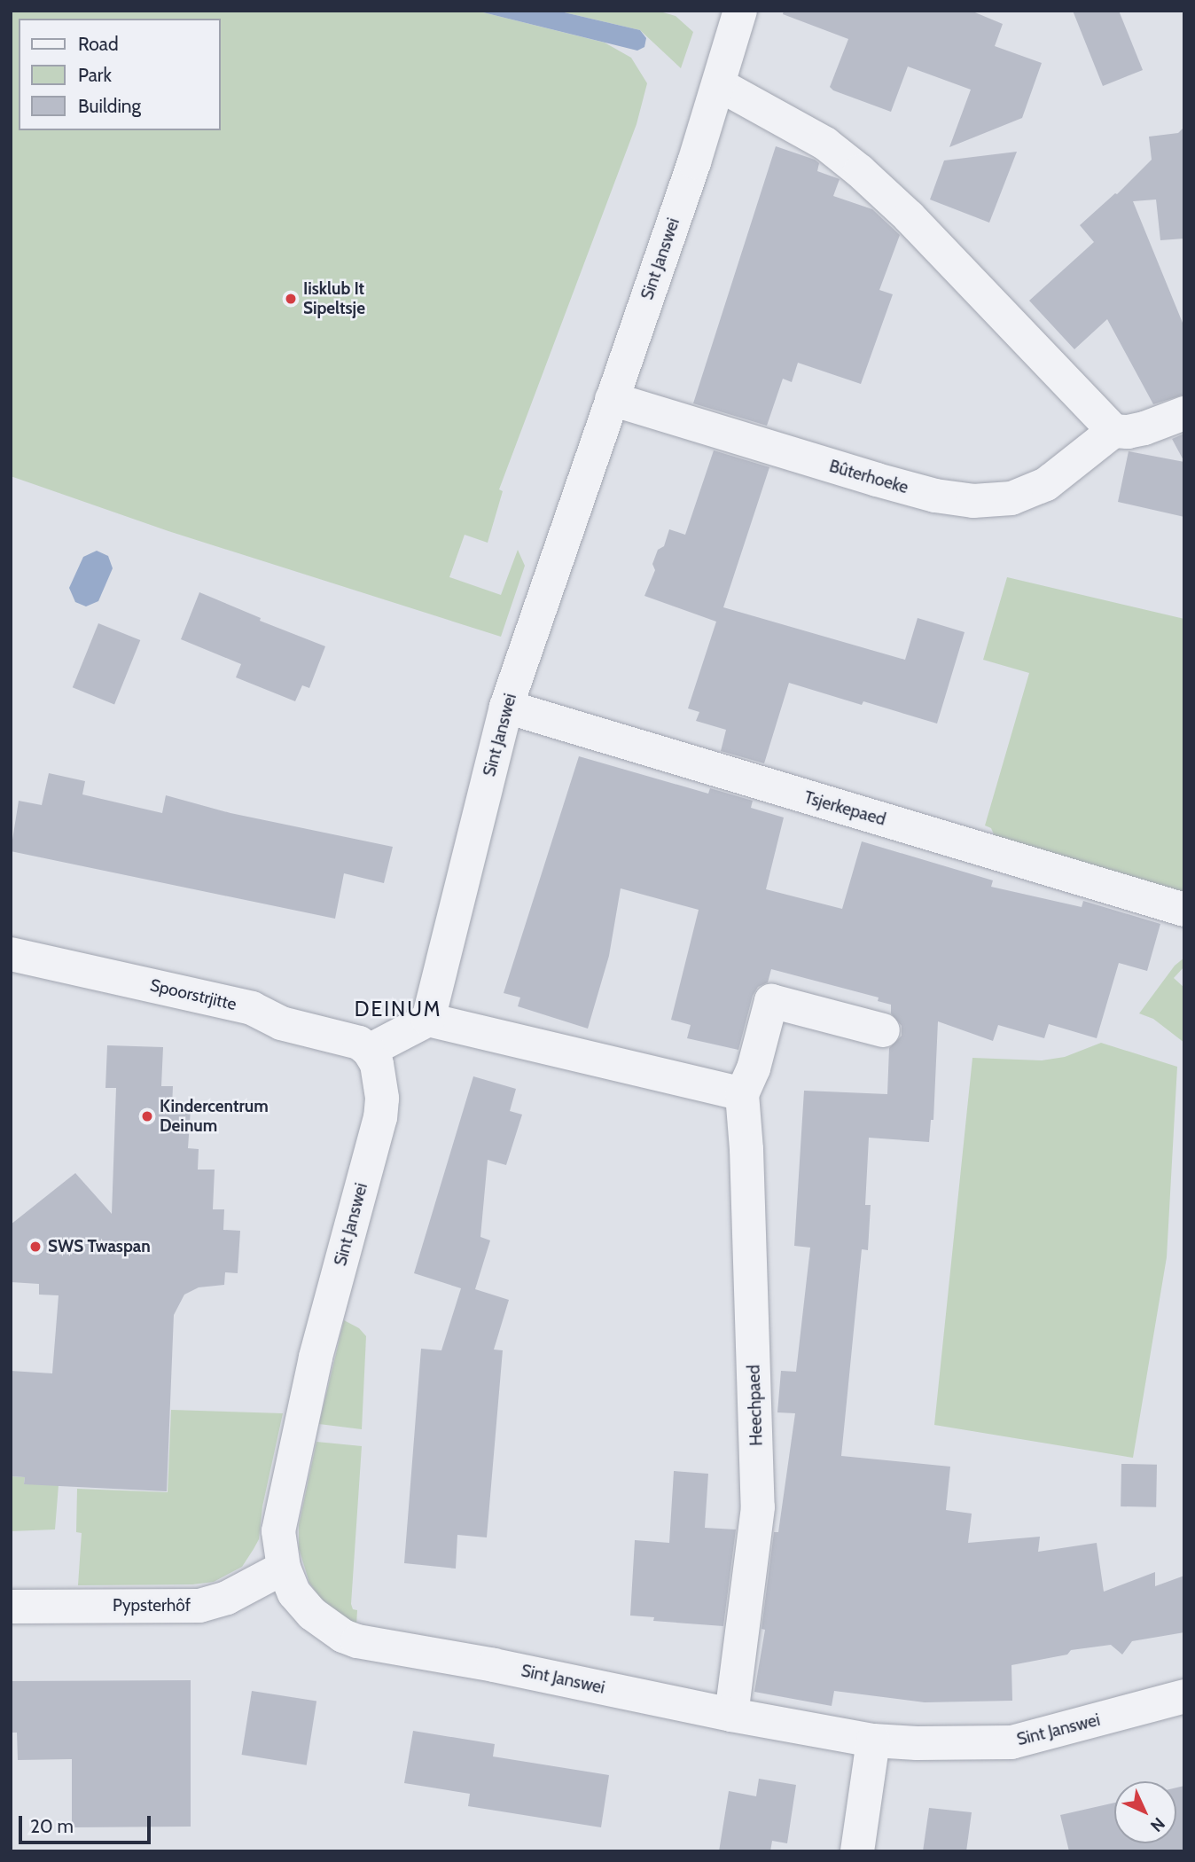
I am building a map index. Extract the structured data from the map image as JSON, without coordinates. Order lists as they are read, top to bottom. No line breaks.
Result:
{"streets":{"street":["Sint Janswei","Bûterhoeke","Tsjerkepaed","Spoorstrjitte","Heechpaed","Pypsterhôf"]},"crossings":[["Sint Janswei","Bûterhoeke"],["Sint Janswei","Tsjerkepaed"],["Sint Janswei","Spoorstrjitte"],["Sint Janswei","Heechpaed"],["Sint Janswei","Pypsterhôf"]],"districts":["DEINUM"],"places":["Iisklub It Sipeltsje","Kindercentrum Deinum","SWS Twaspan"],"legend":["Road","Park","Building"],"scale_bar":"20 m","north":"bottom right"}
